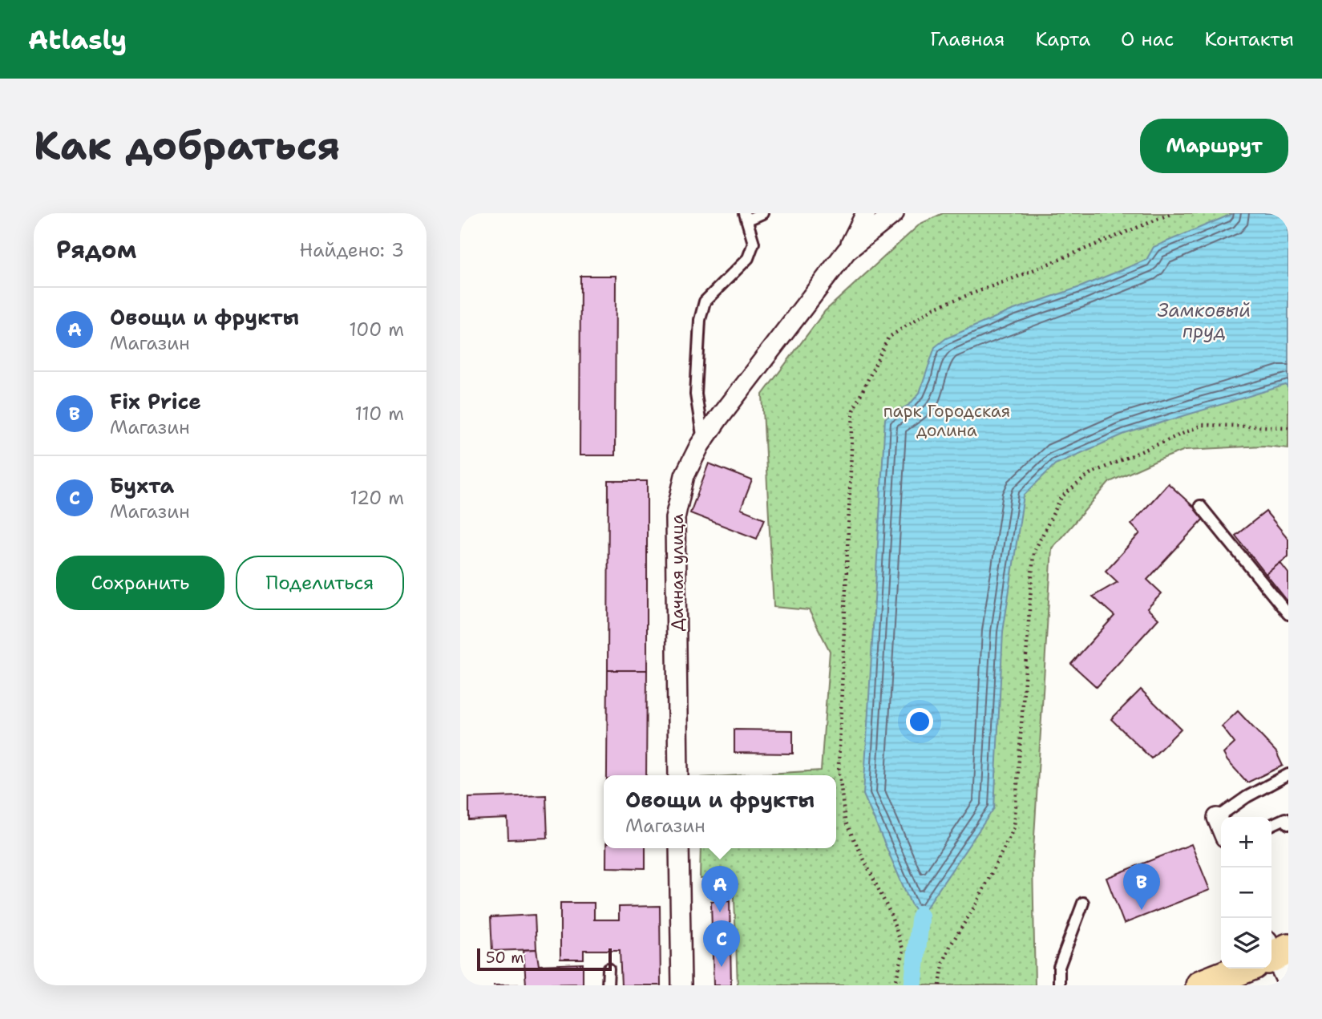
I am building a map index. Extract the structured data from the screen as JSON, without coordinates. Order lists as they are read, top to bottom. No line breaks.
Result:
{"streets":{"street":["Дачная улица"]},"water":["Замковый пруд"],"parks":["парк Городская долина"],"scale_bar":"50 m","page":{"header":"Atlasly","nav":["Главная","Карта","О нас","Контакты"],"buttons":["Маршрут",["Сохранить","Поделиться"]],"title":"Как добраться","heading":["Рядом","Найдено: 3"],"list":[{"mark":"A","name":"Овощи и фрукты","note":"Магазин","value":"100 m"},{"mark":"B","name":"Fix Price","note":"Магазин","value":"110 m"},{"mark":"C","name":"Бухта","note":"Магазин","value":"120 m"}],"popup":["Овощи и фрукты","Магазин"],"map_buttons":["+","−"],"pins":["B","A","C"],"scale":"50 m"}}
